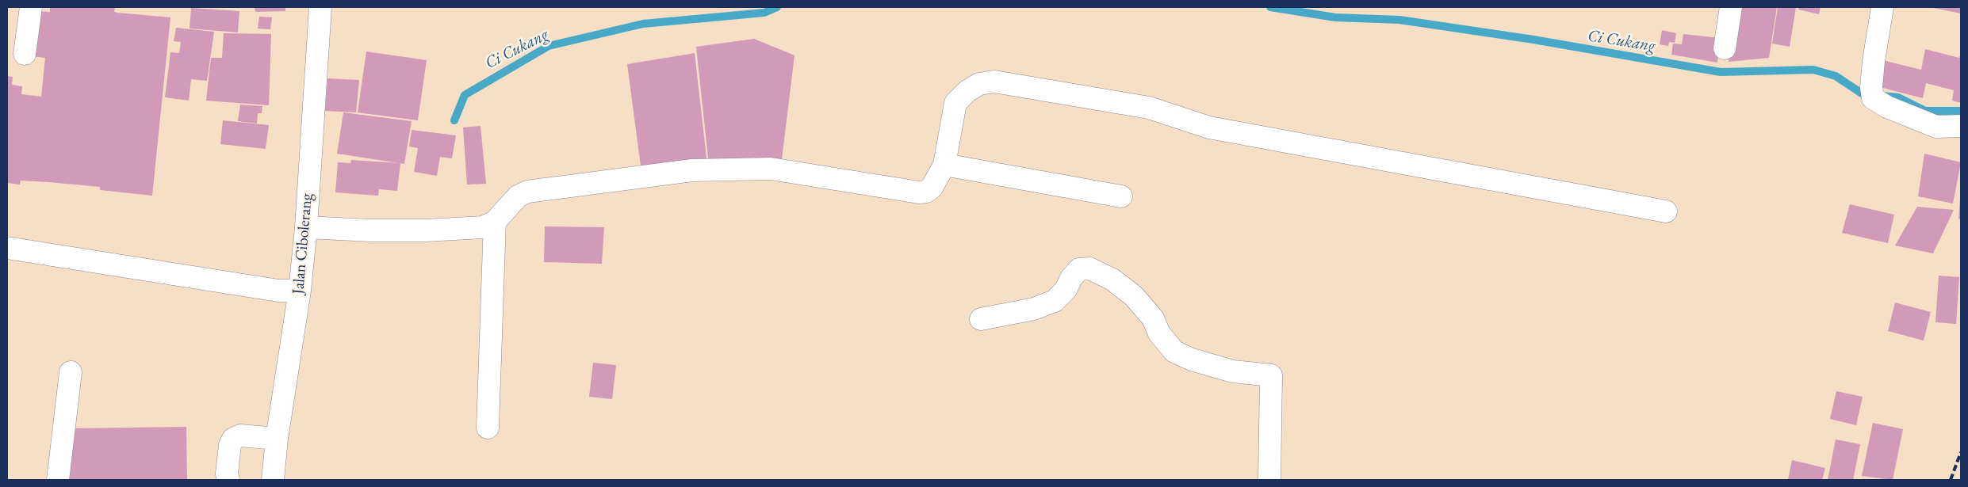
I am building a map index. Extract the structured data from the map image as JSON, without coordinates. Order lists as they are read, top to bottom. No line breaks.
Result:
{"streets":{"street":["Jalan Cibolerang"]},"water":["Ci Cukang"]}
